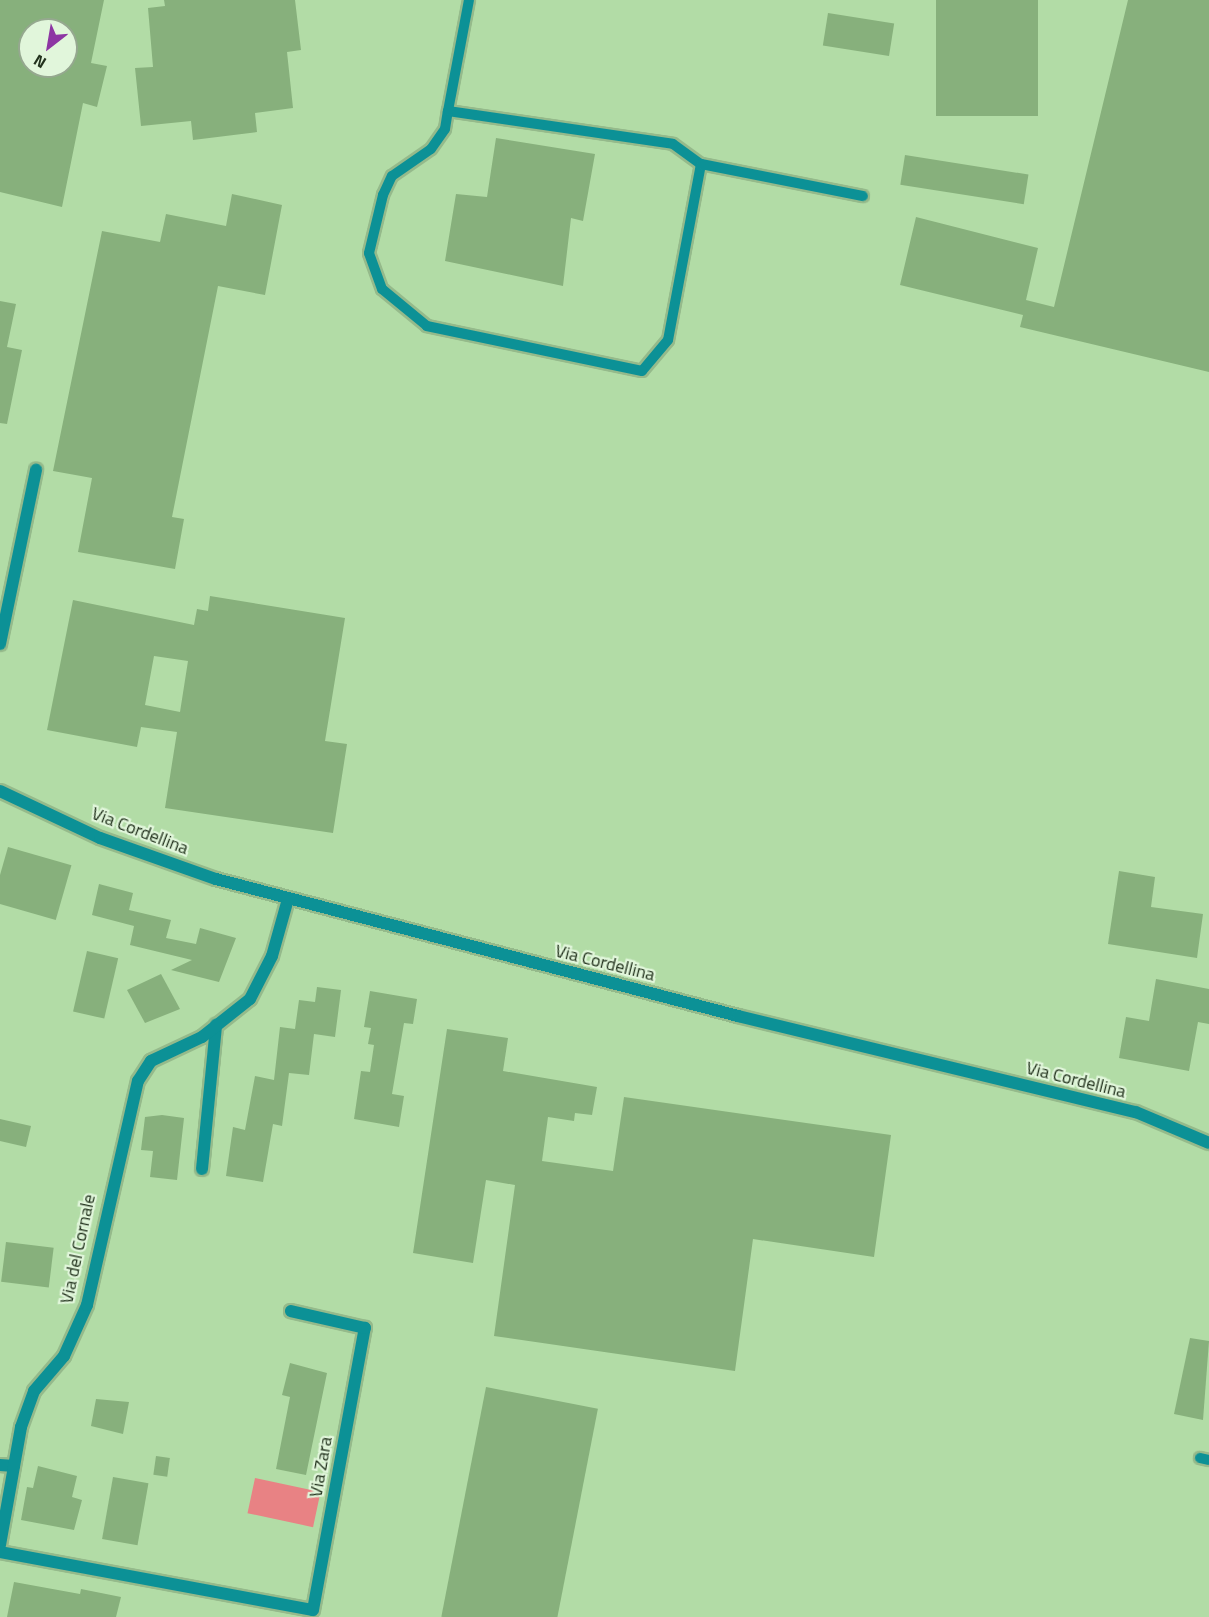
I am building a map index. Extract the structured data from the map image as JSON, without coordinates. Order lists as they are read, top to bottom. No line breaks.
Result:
{"streets":{"street":["Via Cordellina","Via del Cornale","Via Zara"]},"crossings":[["Via Cordellina","Via del Cornale"]],"north":"bottom left"}
